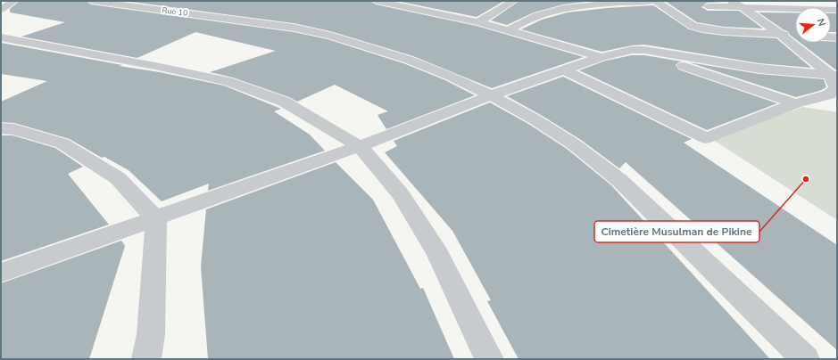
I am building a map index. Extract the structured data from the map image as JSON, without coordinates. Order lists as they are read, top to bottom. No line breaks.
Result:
{"streets":{"street":["Rue 10"]},"places":["Cimetière Musulman de Pikine"],"north":"right"}
